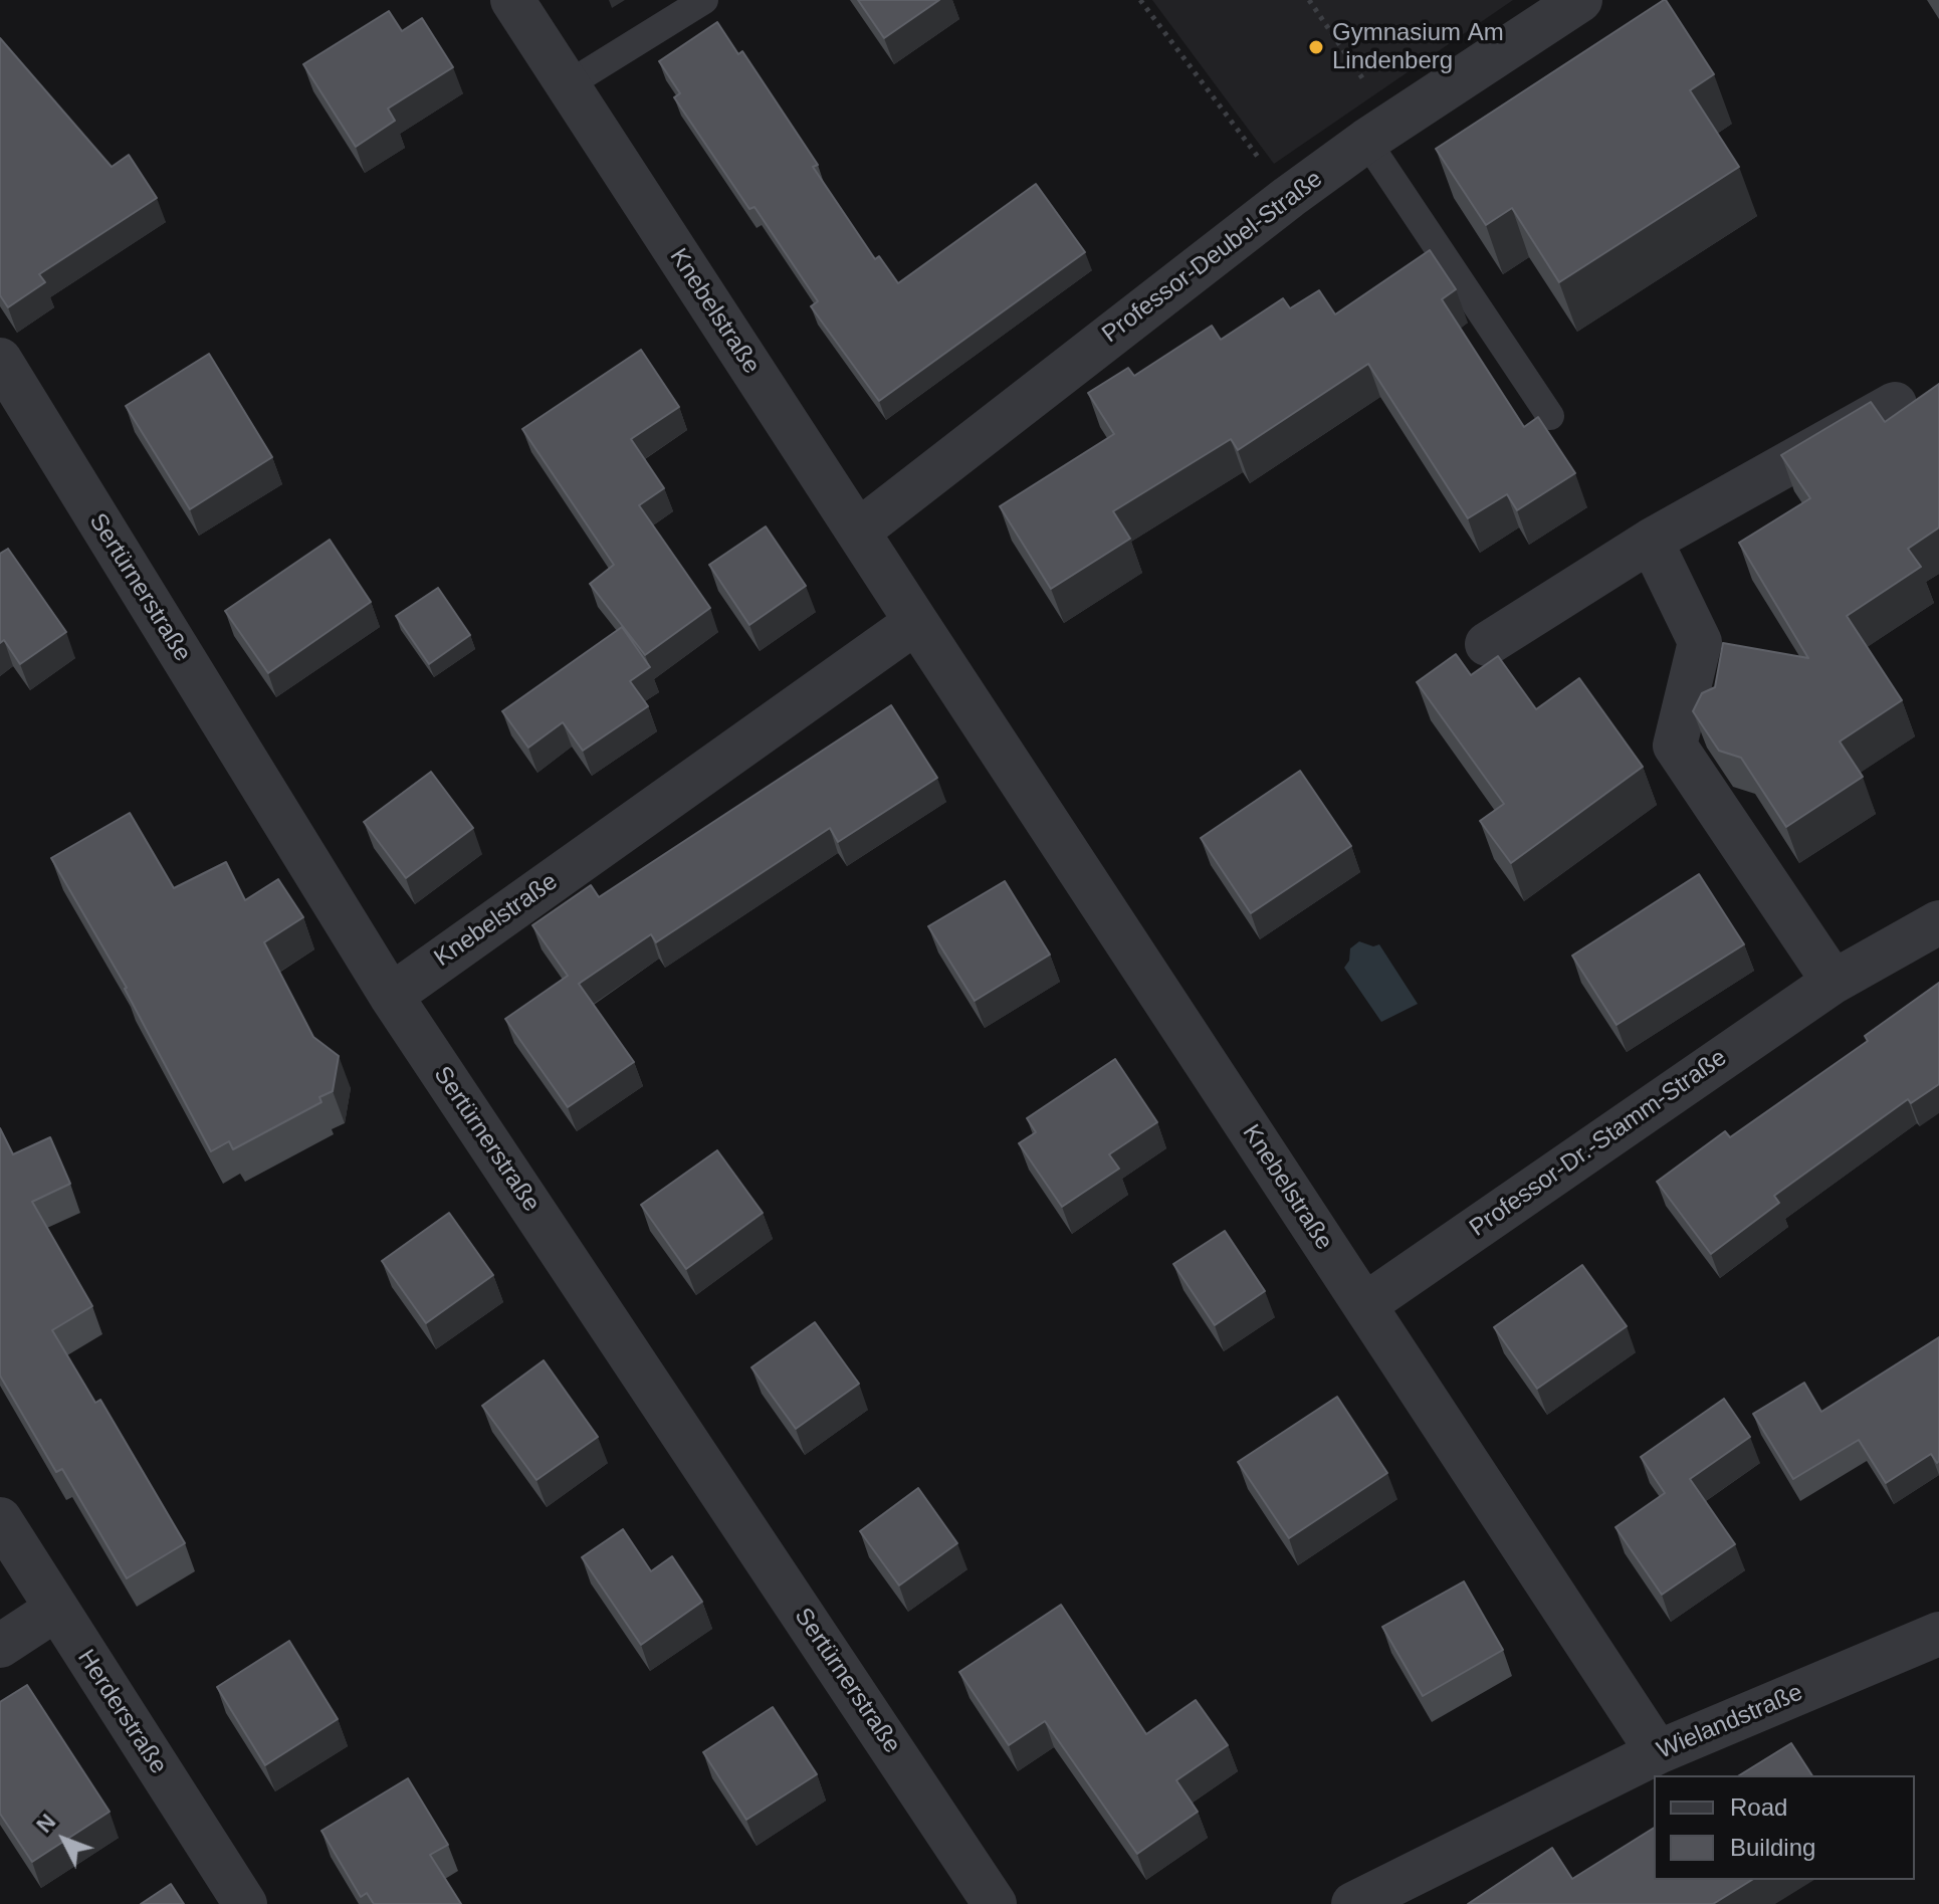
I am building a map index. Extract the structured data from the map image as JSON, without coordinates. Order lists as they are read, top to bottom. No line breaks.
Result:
{"streets":{"street":["Professor-Deubel-Straße","Knebelstraße","Sertürnerstraße","Professor-Dr.-Stamm-Straße","Herderstraße","Wielandstraße"]},"crossings":[["Professor-Deubel-Straße","Knebelstraße"],["Knebelstraße","Sertürnerstraße"],["Knebelstraße","Professor-Dr.-Stamm-Straße"],["Knebelstraße","Wielandstraße"]],"places":["Gymnasium Am Lindenberg"],"legend":["Road","Building"],"north":"top left"}
